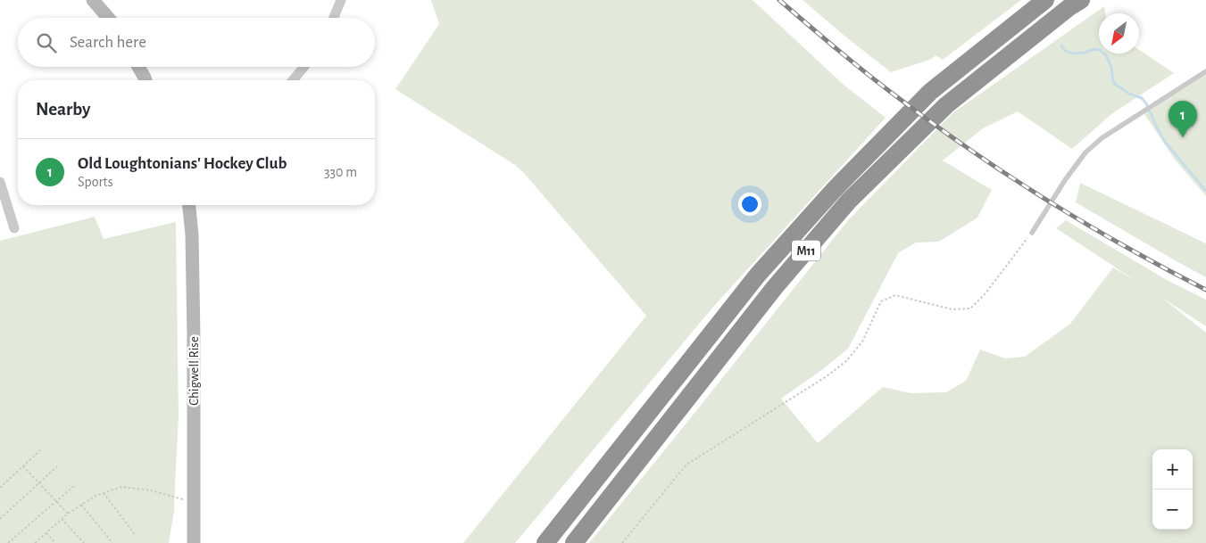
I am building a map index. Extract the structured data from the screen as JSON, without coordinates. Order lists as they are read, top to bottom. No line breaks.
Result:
{"streets":{"highway":["M11"],"main road":["Chigwell Rise"]},"north":"bottom left","page":{"search":"Search here","heading":"Nearby","pins":"1","list":[{"mark":"1","name":"Old Loughtonians' Hockey Club","note":"Sports","value":"330 m"}],"map_buttons":["+","−"]}}
